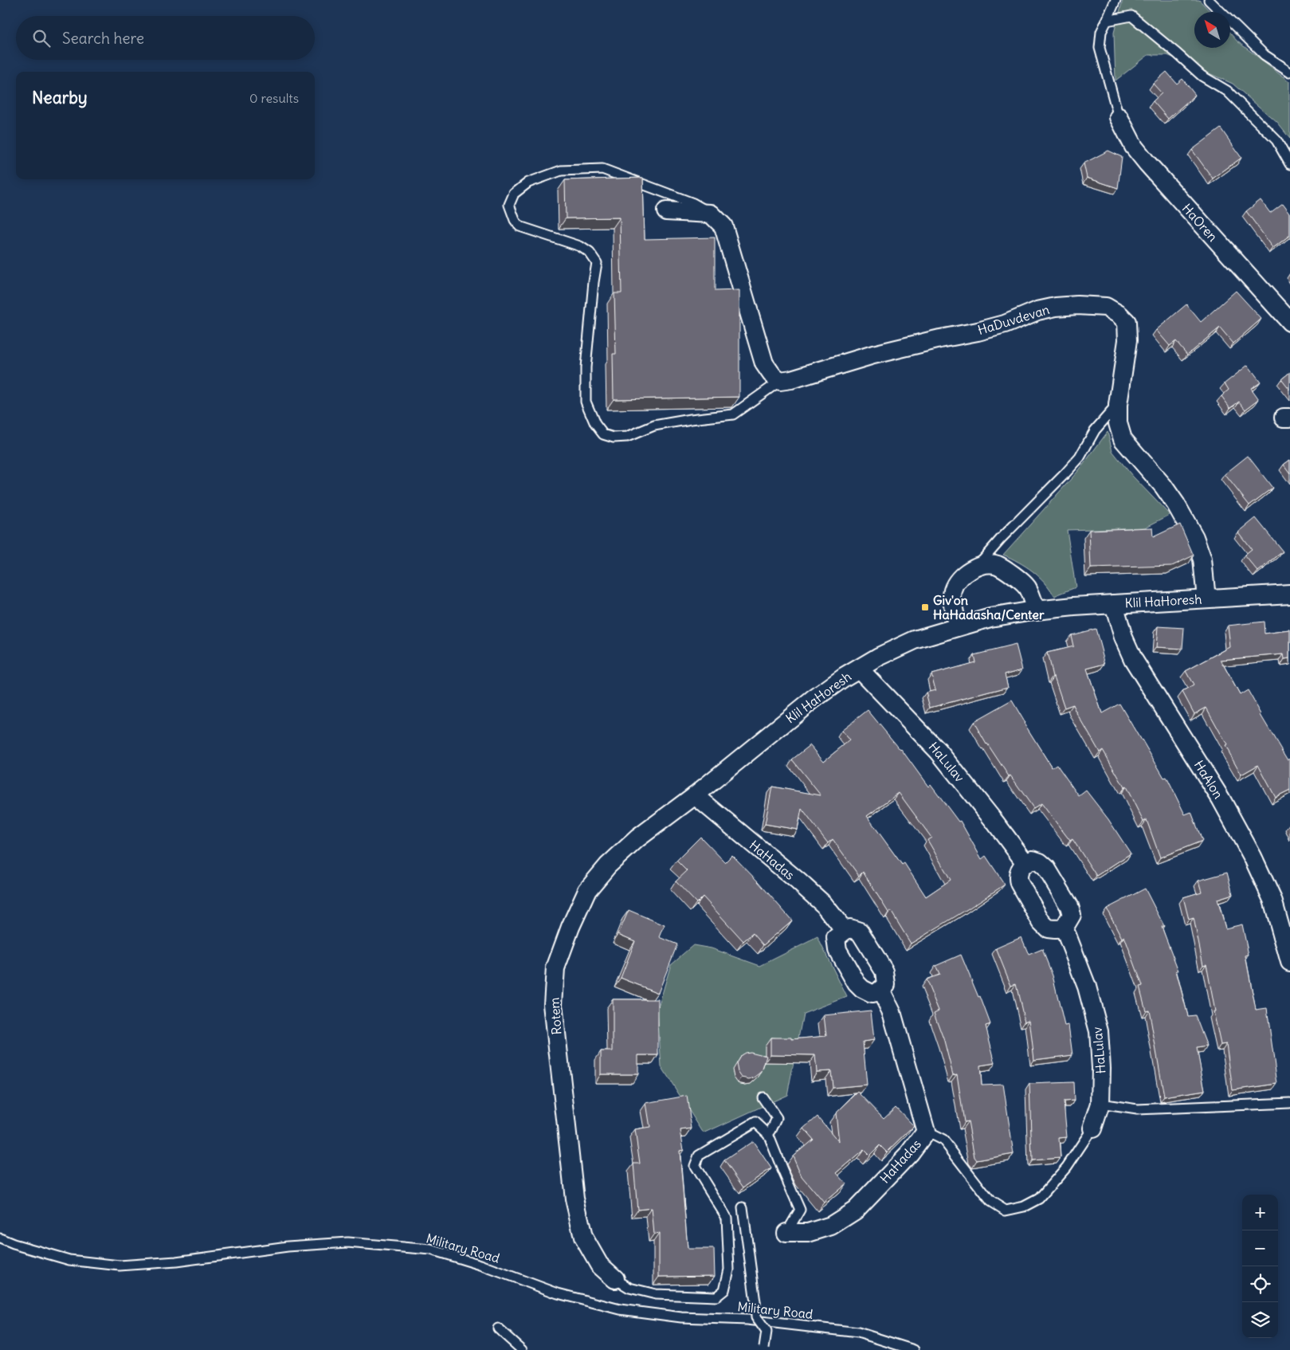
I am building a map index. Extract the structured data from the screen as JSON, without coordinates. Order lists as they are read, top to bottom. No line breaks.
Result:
{"streets":{"street":["HaOren","HaDuvdevan","Klil HaHoresh","HaLulav","HaAlon","HaHadas","Rotem"],"lane":["Military Road"]},"crossings":[["HaDuvdevan","Klil HaHoresh"],["Klil HaHoresh","HaLulav"],["Klil HaHoresh","HaAlon"],["Klil HaHoresh","HaHadas"],["Klil HaHoresh","Rotem"],["HaHadas","Rotem"]],"places":{"transit":["Giv'on HaHadasha/Center"]},"north":"top left","page":{"search":"Search here","heading":["Nearby","0 results"],"map_buttons":["+","−"]}}
